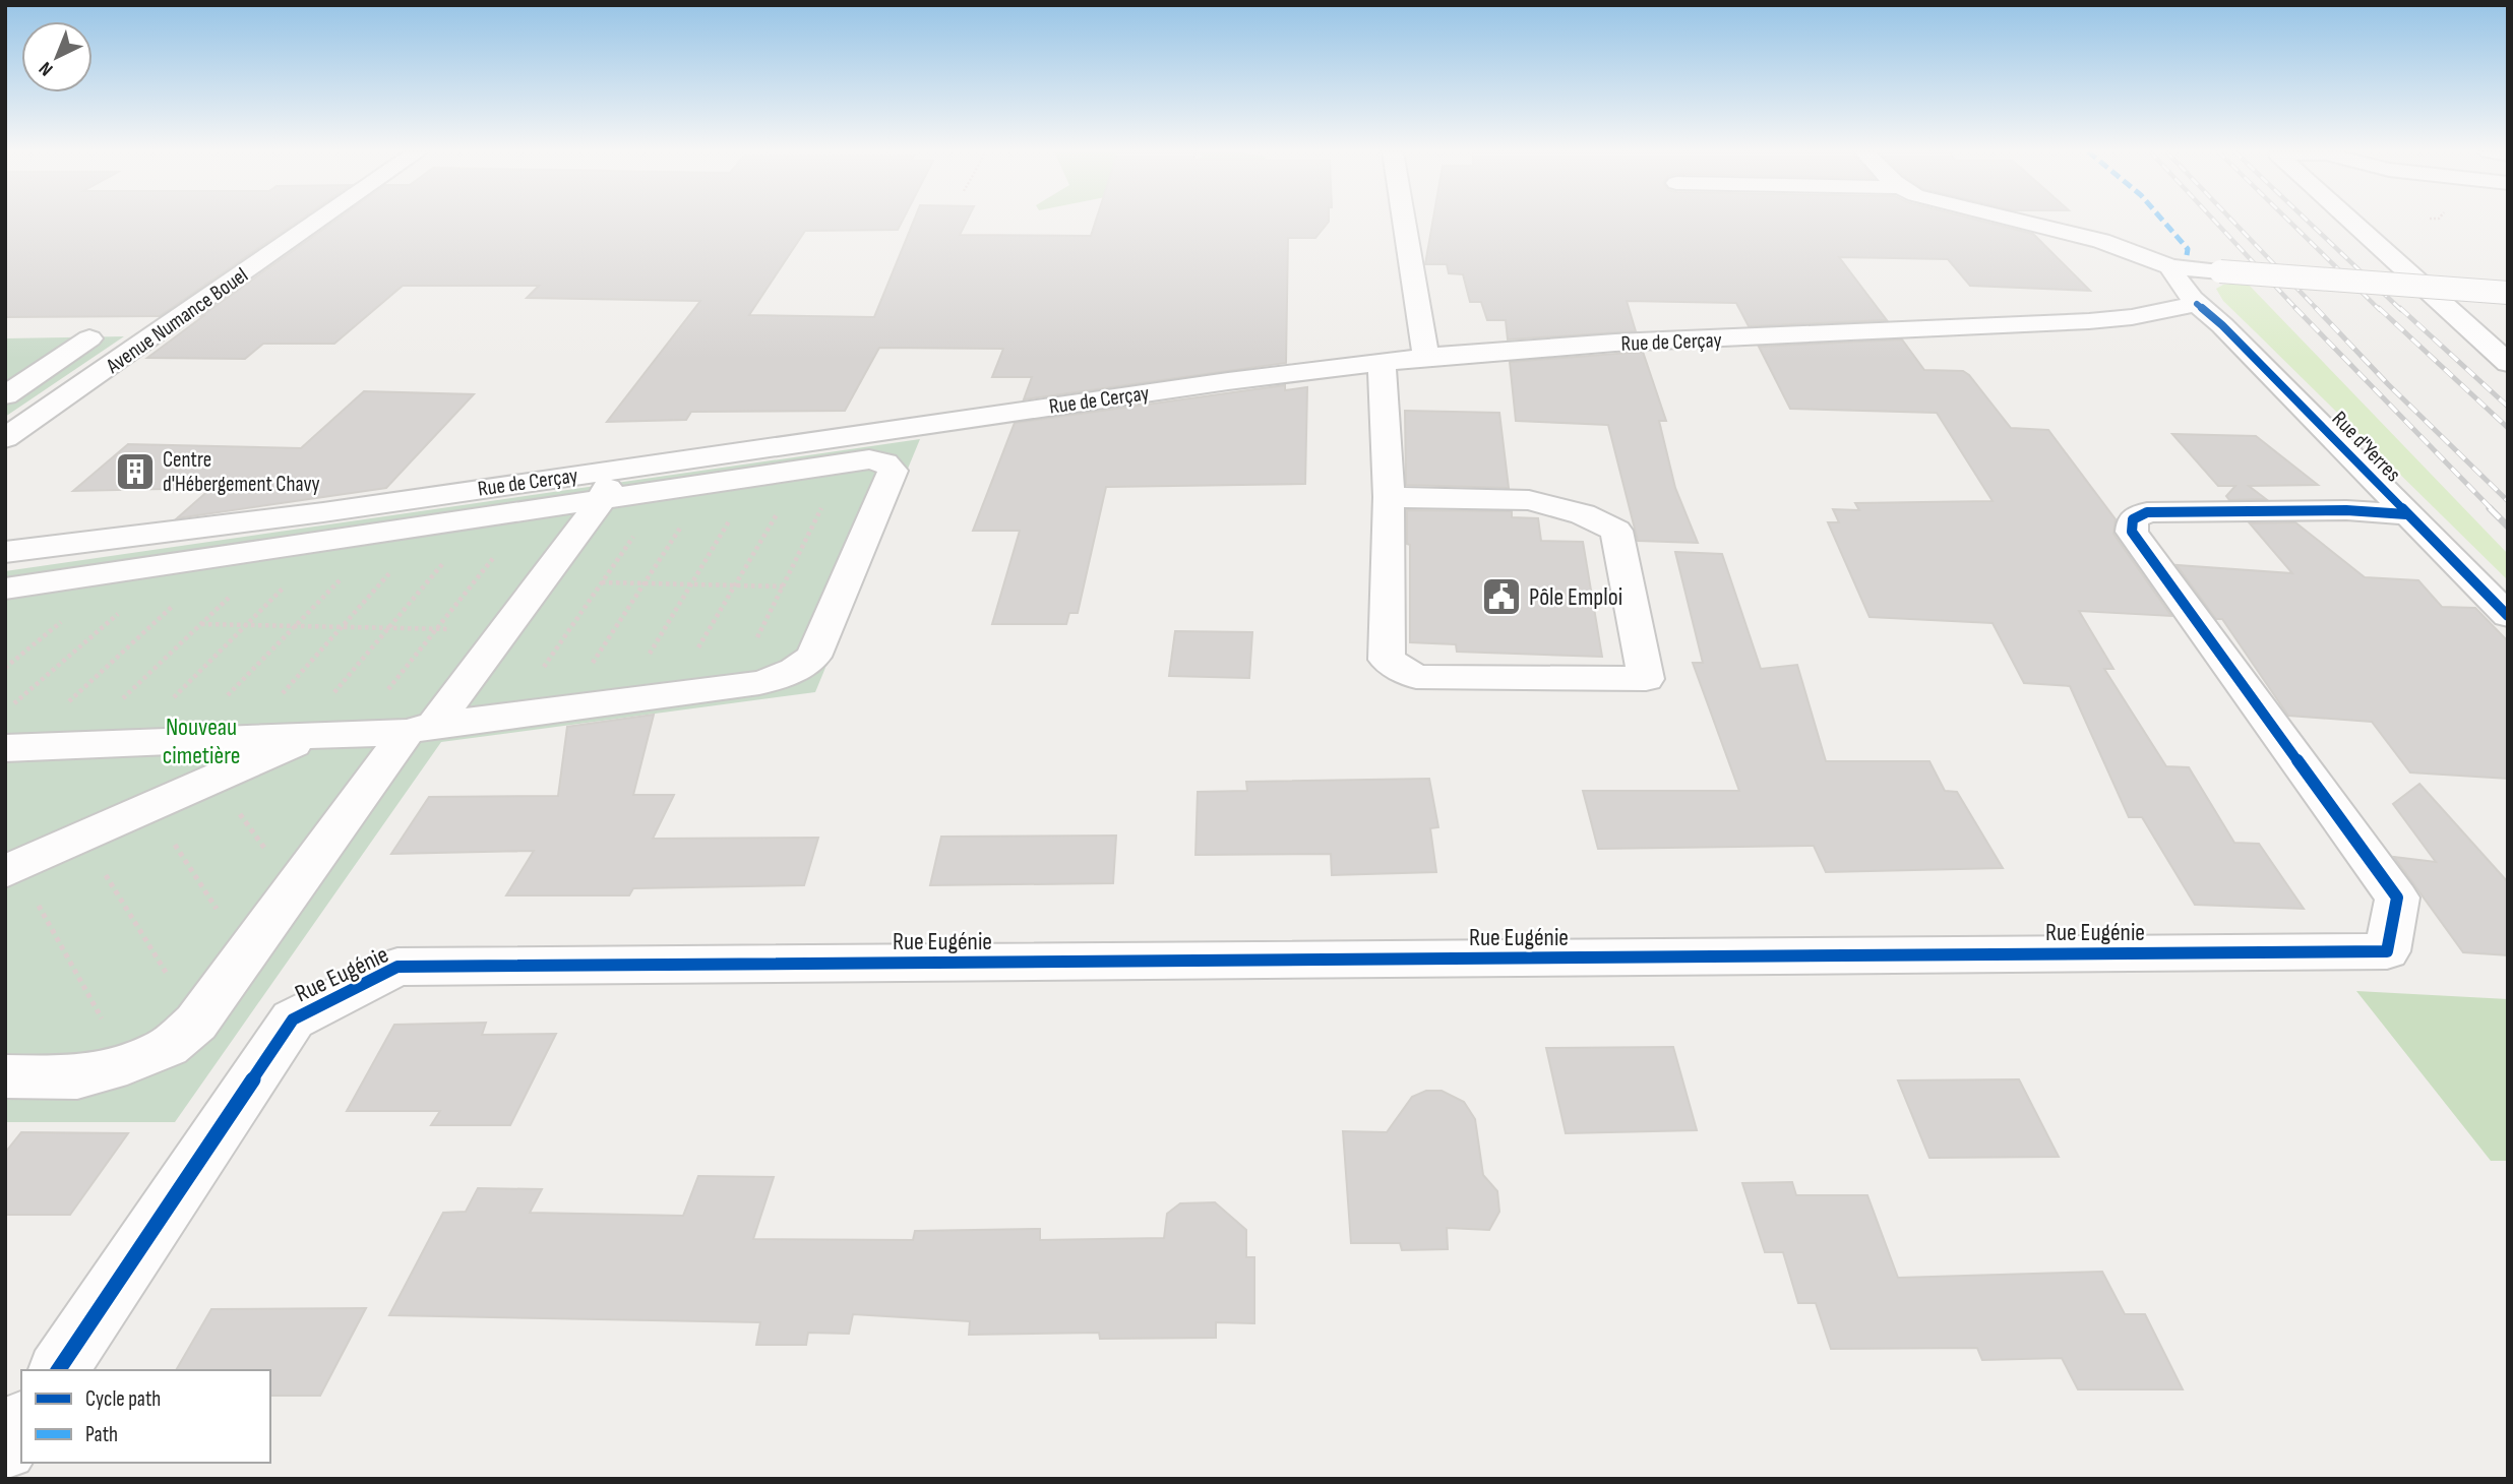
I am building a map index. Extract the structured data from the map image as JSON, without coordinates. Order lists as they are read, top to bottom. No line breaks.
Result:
{"streets":{"street":["Avenue Numance Bouel","Rue de Cerçay","Rue d'Yerres","Rue Eugénie"]},"crossings":[["Rue de Cerçay","Rue d'Yerres"],["Rue d'Yerres","Rue Eugénie"]],"parks":["Nouveau cimetière"],"places":{"building":["Centre d'Hébergement Chavy"],"public building":["Pôle Emploi"]},"legend":["Cycle path","Path"],"north":"bottom left"}
